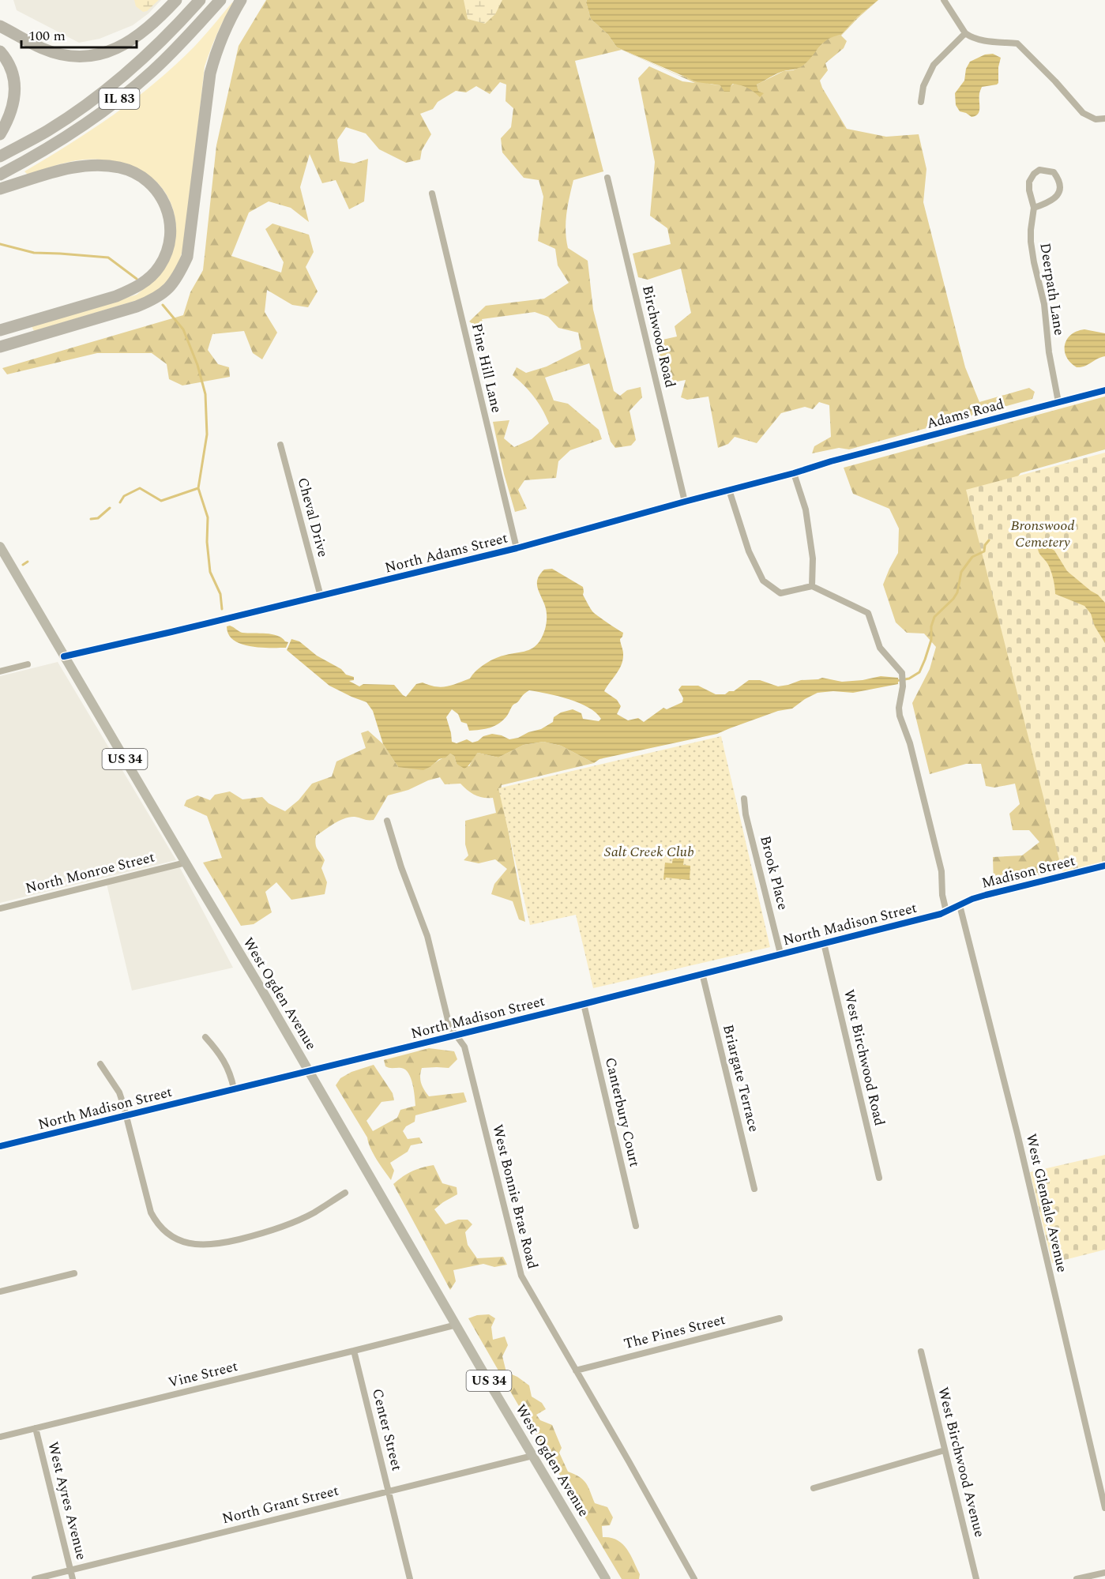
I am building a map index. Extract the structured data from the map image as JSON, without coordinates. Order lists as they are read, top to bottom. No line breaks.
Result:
{"streets":{"highway":["IL 83"],"main road":["US 34","West Ogden Avenue"],"street":["Deerpath Lane","Birchwood Road","Pine Hill Lane","Adams Road","Cheval Drive","North Adams Street","Madison Street","North Monroe Street","Brook Place","North Madison Street","West Birchwood Road","Briargate Terrace","Canterbury Court","West Bonnie Brae Road","West Glendale Avenue","The Pines Street","Vine Street","Center Street","West Birchwood Avenue","West Ayres Avenue","North Grant Street"]},"crossings":[["Deerpath Lane","Adams Road"],["Birchwood Road","North Adams Street"],["Pine Hill Lane","North Adams Street"],["Adams Road","North Adams Street"],["Cheval Drive","North Adams Street"],["North Adams Street","West Ogden Avenue"],["Madison Street","North Madison Street"],["Madison Street","West Glendale Avenue"],["North Monroe Street","West Ogden Avenue"],["Brook Place","North Madison Street"],["North Madison Street","West Ogden Avenue"],["North Madison Street","West Birchwood Road"],["North Madison Street","Briargate Terrace"],["North Madison Street","Canterbury Court"],["North Madison Street","West Bonnie Brae Road"],["North Madison Street","West Glendale Avenue"],["West Ogden Avenue","North Grant Street"],["West Bonnie Brae Road","The Pines Street"],["Vine Street","Center Street"],["Vine Street","West Ayres Avenue"],["Center Street","North Grant Street"],["West Ayres Avenue","North Grant Street"]],"parks":["Bronswood Cemetery","Salt Creek Club"],"scale_bar":"100 m"}
